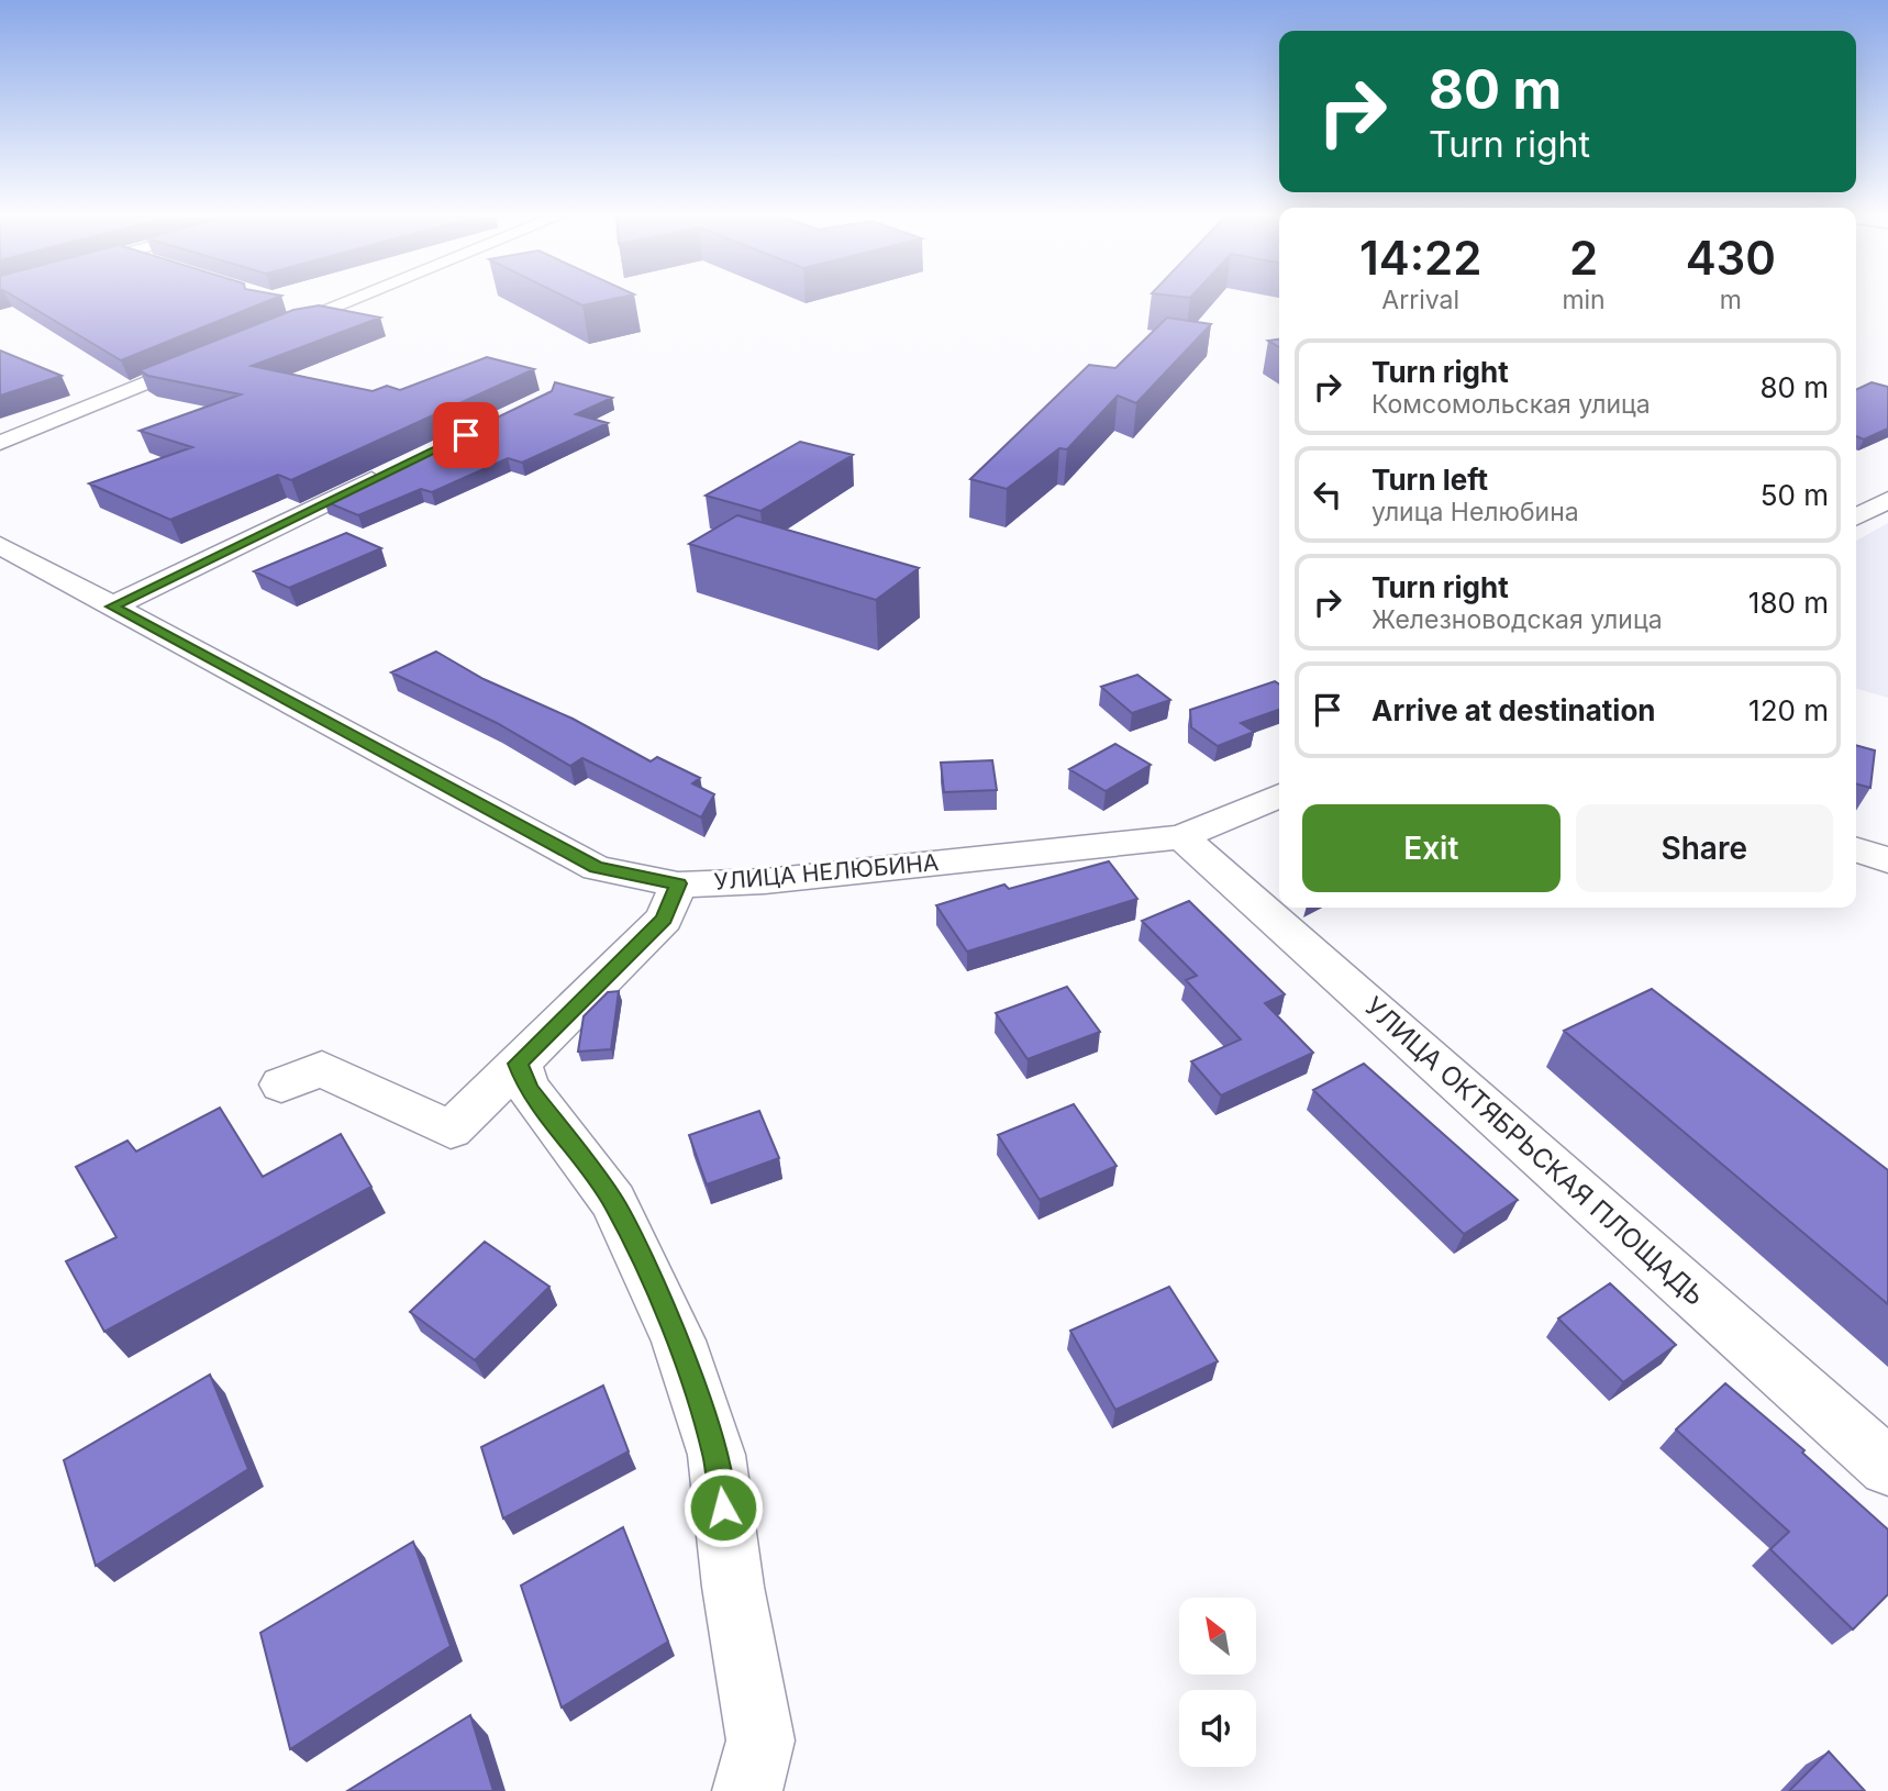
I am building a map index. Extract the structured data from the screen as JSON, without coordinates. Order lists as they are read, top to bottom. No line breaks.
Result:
{"streets":{"street":["УЛИЦА НЕЛЮБИНА","УЛИЦА ОКТЯБРЬСКАЯ ПЛОЩАДЬ"]},"crossings":[["УЛИЦА НЕЛЮБИНА","УЛИЦА ОКТЯБРЬСКАЯ ПЛОЩАДЬ"]],"north":"top left","page":{"turn":["80 m","Turn right"],"eta":["14:22","Arrival","2","min","430","m"],"list":[{"name":"Turn right","note":"Комсомольская улица","value":"80 m"},{"name":"Turn left","note":"улица Нелюбина","value":"50 m"},{"name":"Turn right","note":"Железноводская улица","value":"180 m"},{"name":"Arrive at destination","value":"120 m"}],"buttons":["Exit","Share"]}}
